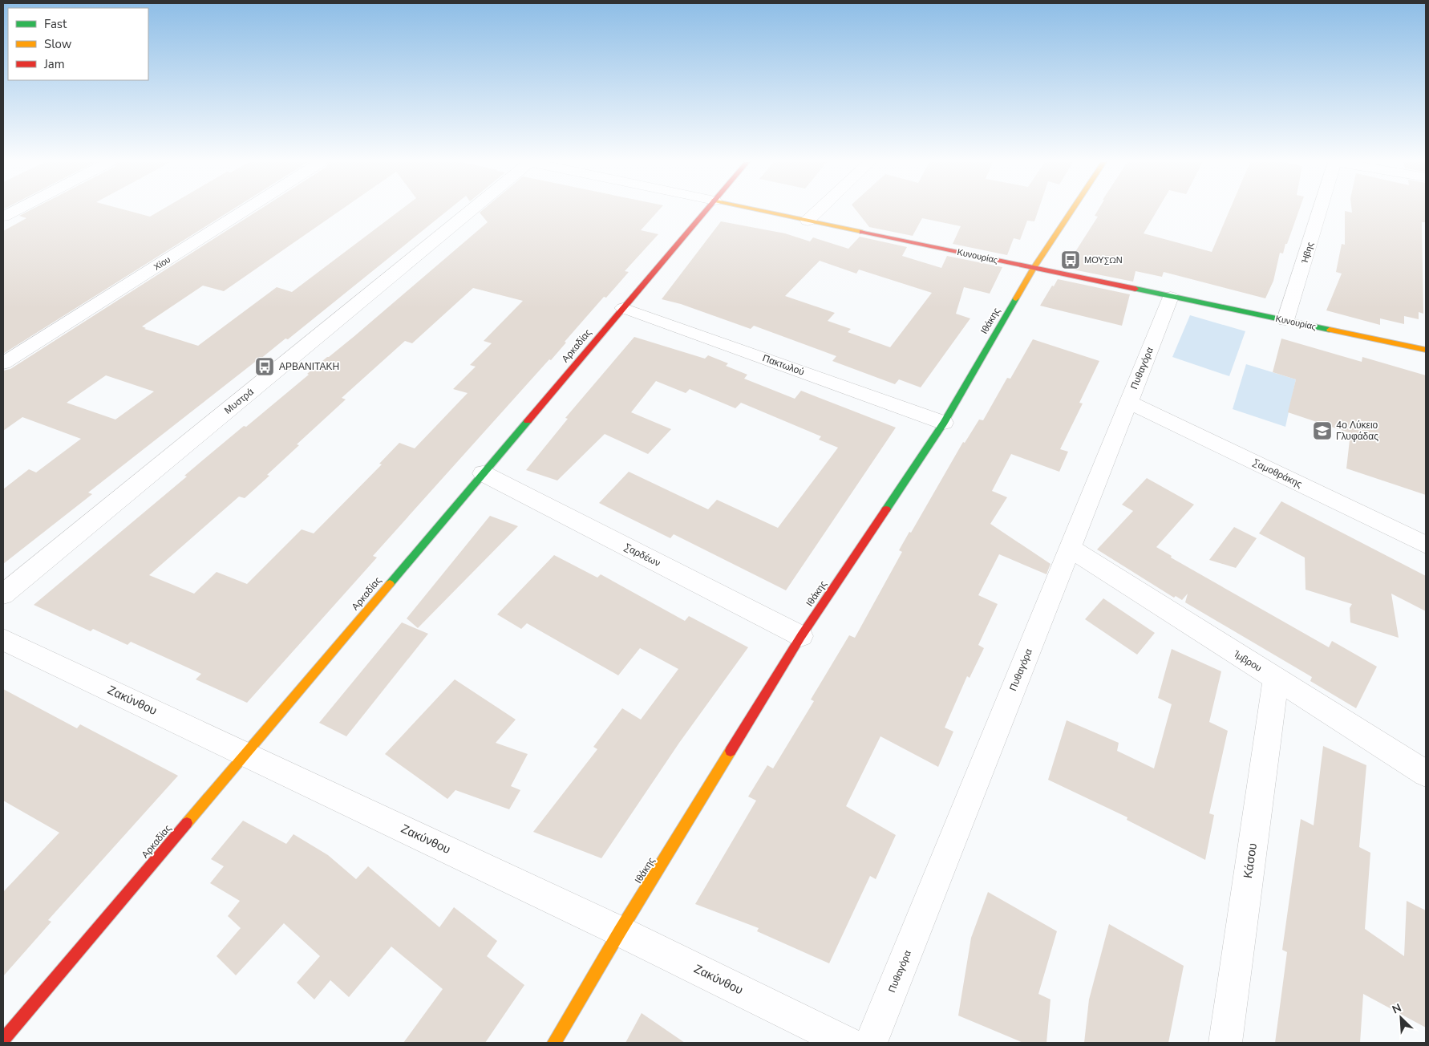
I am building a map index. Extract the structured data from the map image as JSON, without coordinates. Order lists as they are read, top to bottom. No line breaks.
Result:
{"streets":{"street":["Ήβης","Κυνουρίας","Χίου","Ιθάκης","Αρκαδίας","Πακτωλού","Πυθαγόρα","Μυστρά","Σαμοθράκης","Σαρδέων","Ίμβρου","Ζακύνθου","Κάσου"]},"crossings":[["Ήβης","Κυνουρίας"],["Κυνουρίας","Ιθάκης"],["Κυνουρίας","Πυθαγόρα"],["Ιθάκης","Πακτωλού"],["Ιθάκης","Σαρδέων"],["Ιθάκης","Ζακύνθου"],["Αρκαδίας","Πακτωλού"],["Αρκαδίας","Σαρδέων"],["Αρκαδίας","Ζακύνθου"],["Πυθαγόρα","Σαμοθράκης"],["Πυθαγόρα","Ίμβρου"],["Ίμβρου","Κάσου"]],"places":{"bus stop":["ΜΟΥΣΩΝ","ΑΡΒΑΝΙΤΑΚΗ"],"school or university":["4ο Λύκειο Γλυφάδας"]},"legend":["Fast","Slow","Jam"],"north":"top left"}
